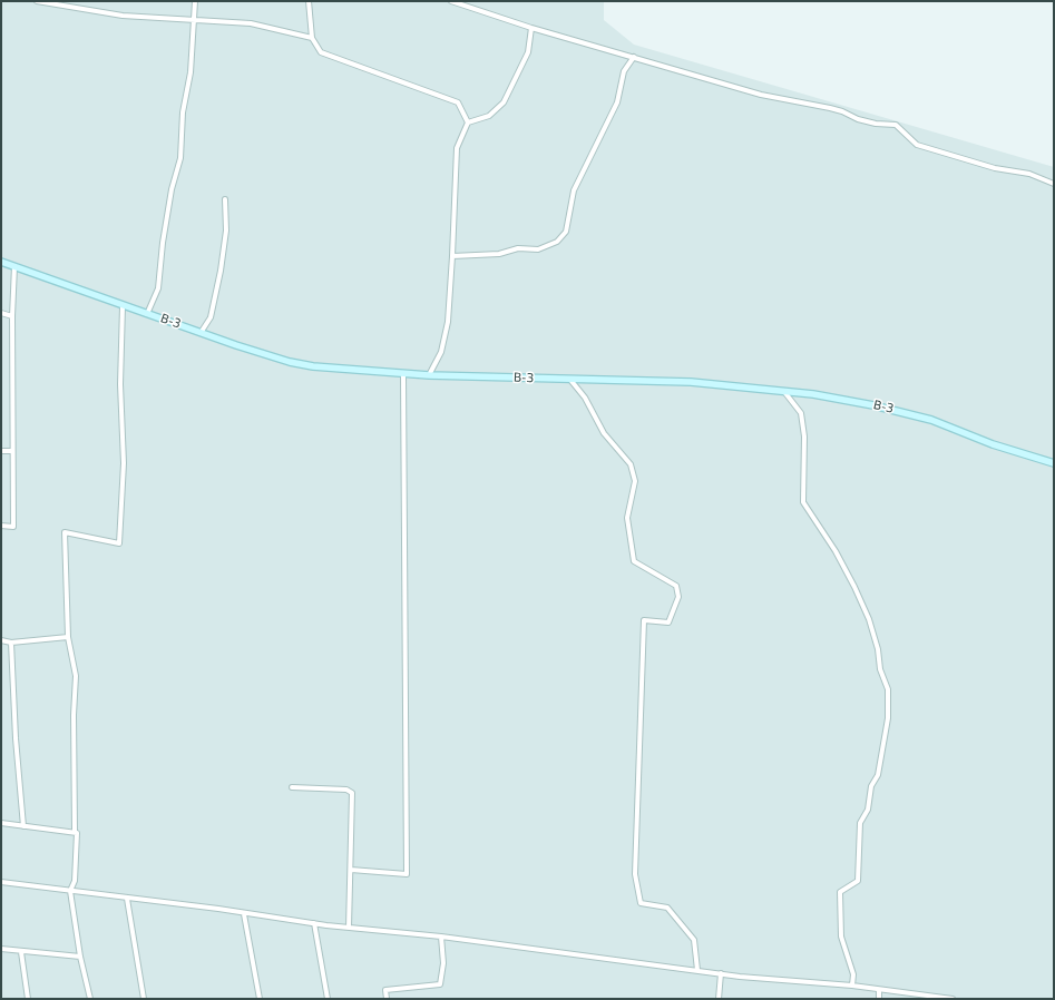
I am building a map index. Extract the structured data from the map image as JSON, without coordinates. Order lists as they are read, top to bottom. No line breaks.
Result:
{"streets":{"main road":["B-3"]}}
